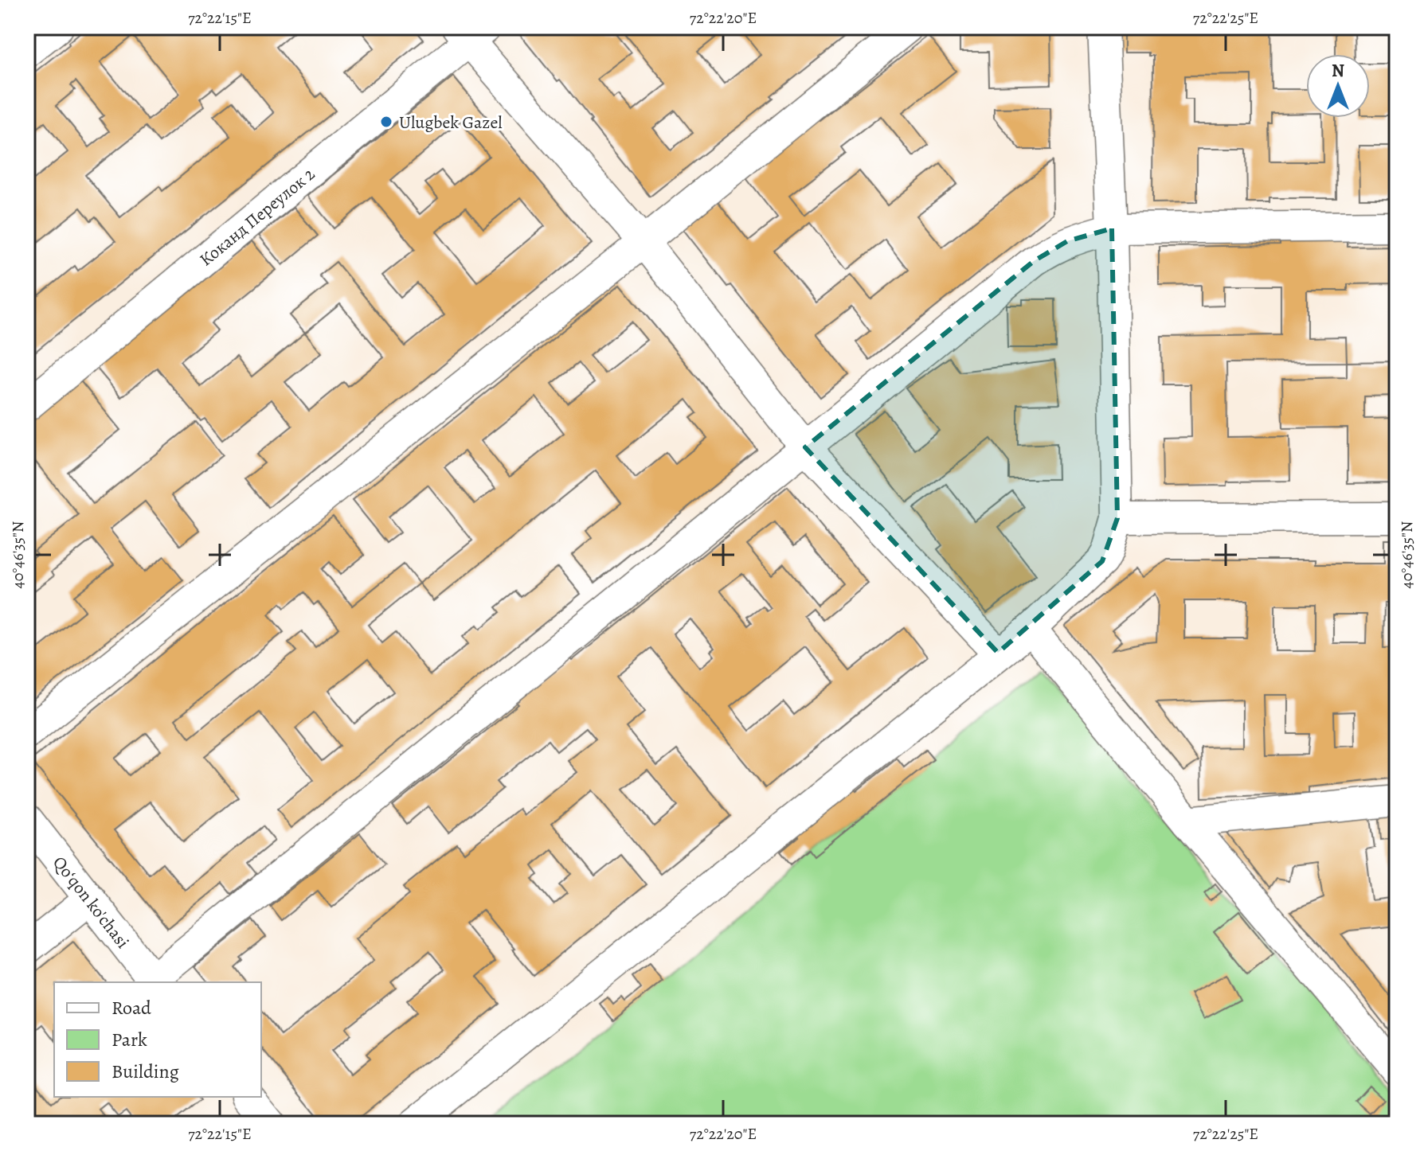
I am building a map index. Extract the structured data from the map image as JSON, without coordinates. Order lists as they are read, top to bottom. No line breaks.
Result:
{"streets":{"street":["Коканд Πереулок 2","Qoʻqon ko'chasi"]},"places":["Ulugbek Gazel"],"legend":["Road","Park","Building"],"north":"top","coordinates":["72°22'15\"E","72°22'20\"E","72°22'25\"E","40°46'35\"N"]}
